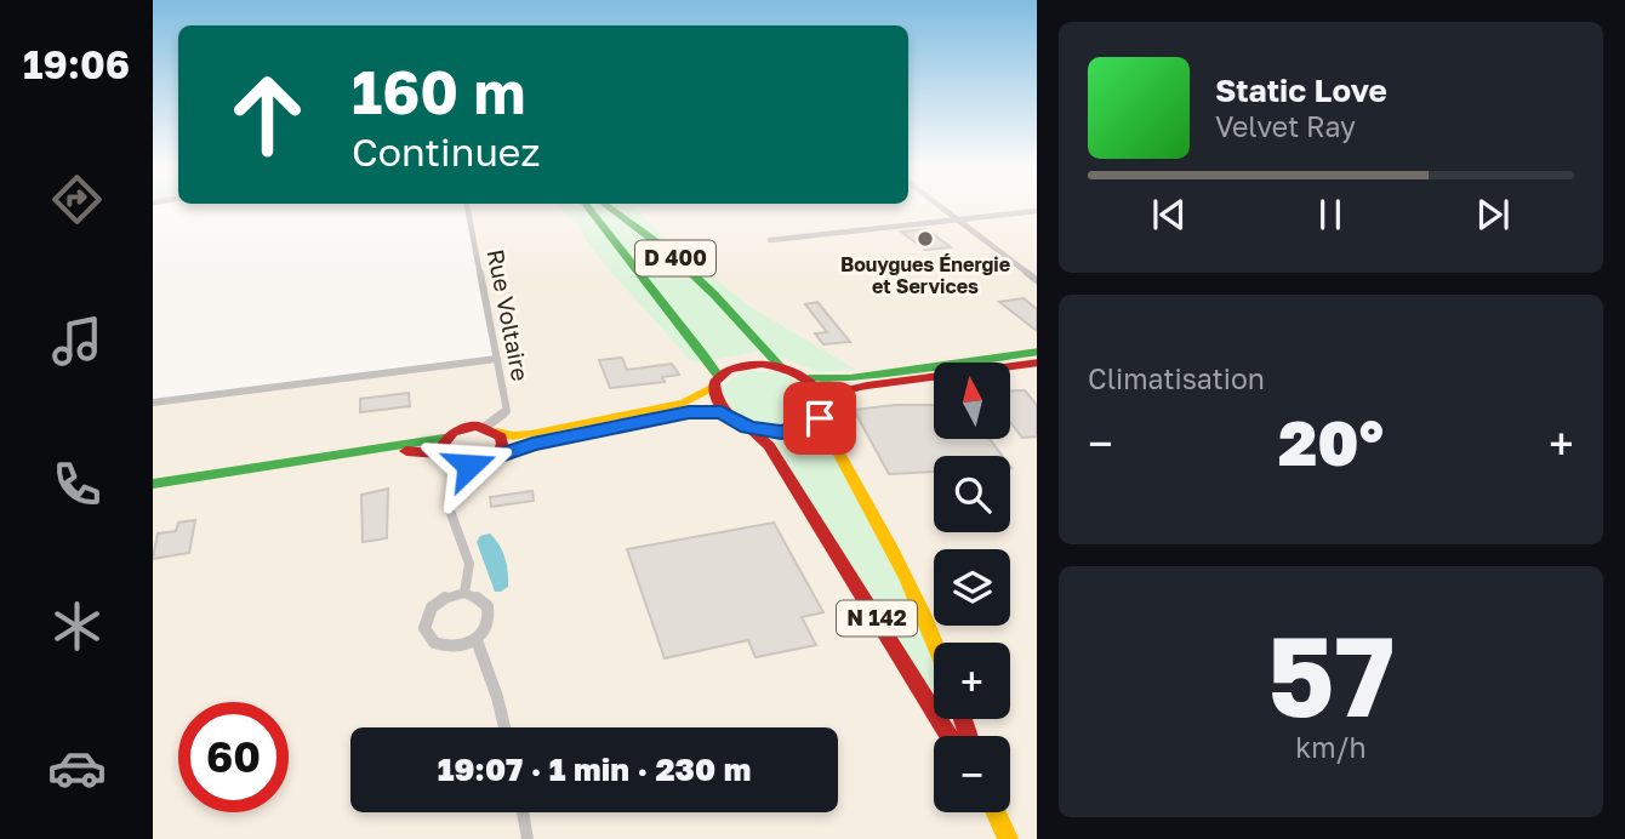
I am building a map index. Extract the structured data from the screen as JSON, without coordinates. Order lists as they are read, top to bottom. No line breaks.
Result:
{"streets":{"main road":["D 400","N 142"],"street":["Rue Voltaire"]},"crossings":[["D 400","N 142"]],"places":["Bouygues Énergie et Services"],"north":"top","page":{"tabs":"19:06","turn":["160 m","Continuez"],"song":["Static Love","Velvet Ray"],"tile":["Climatisation",["57","km/h"]],"map_buttons":["+","−"],"heat":["−","20°","+"],"limit":"60","trip":"19:07 · 1 min · 230 m"}}
